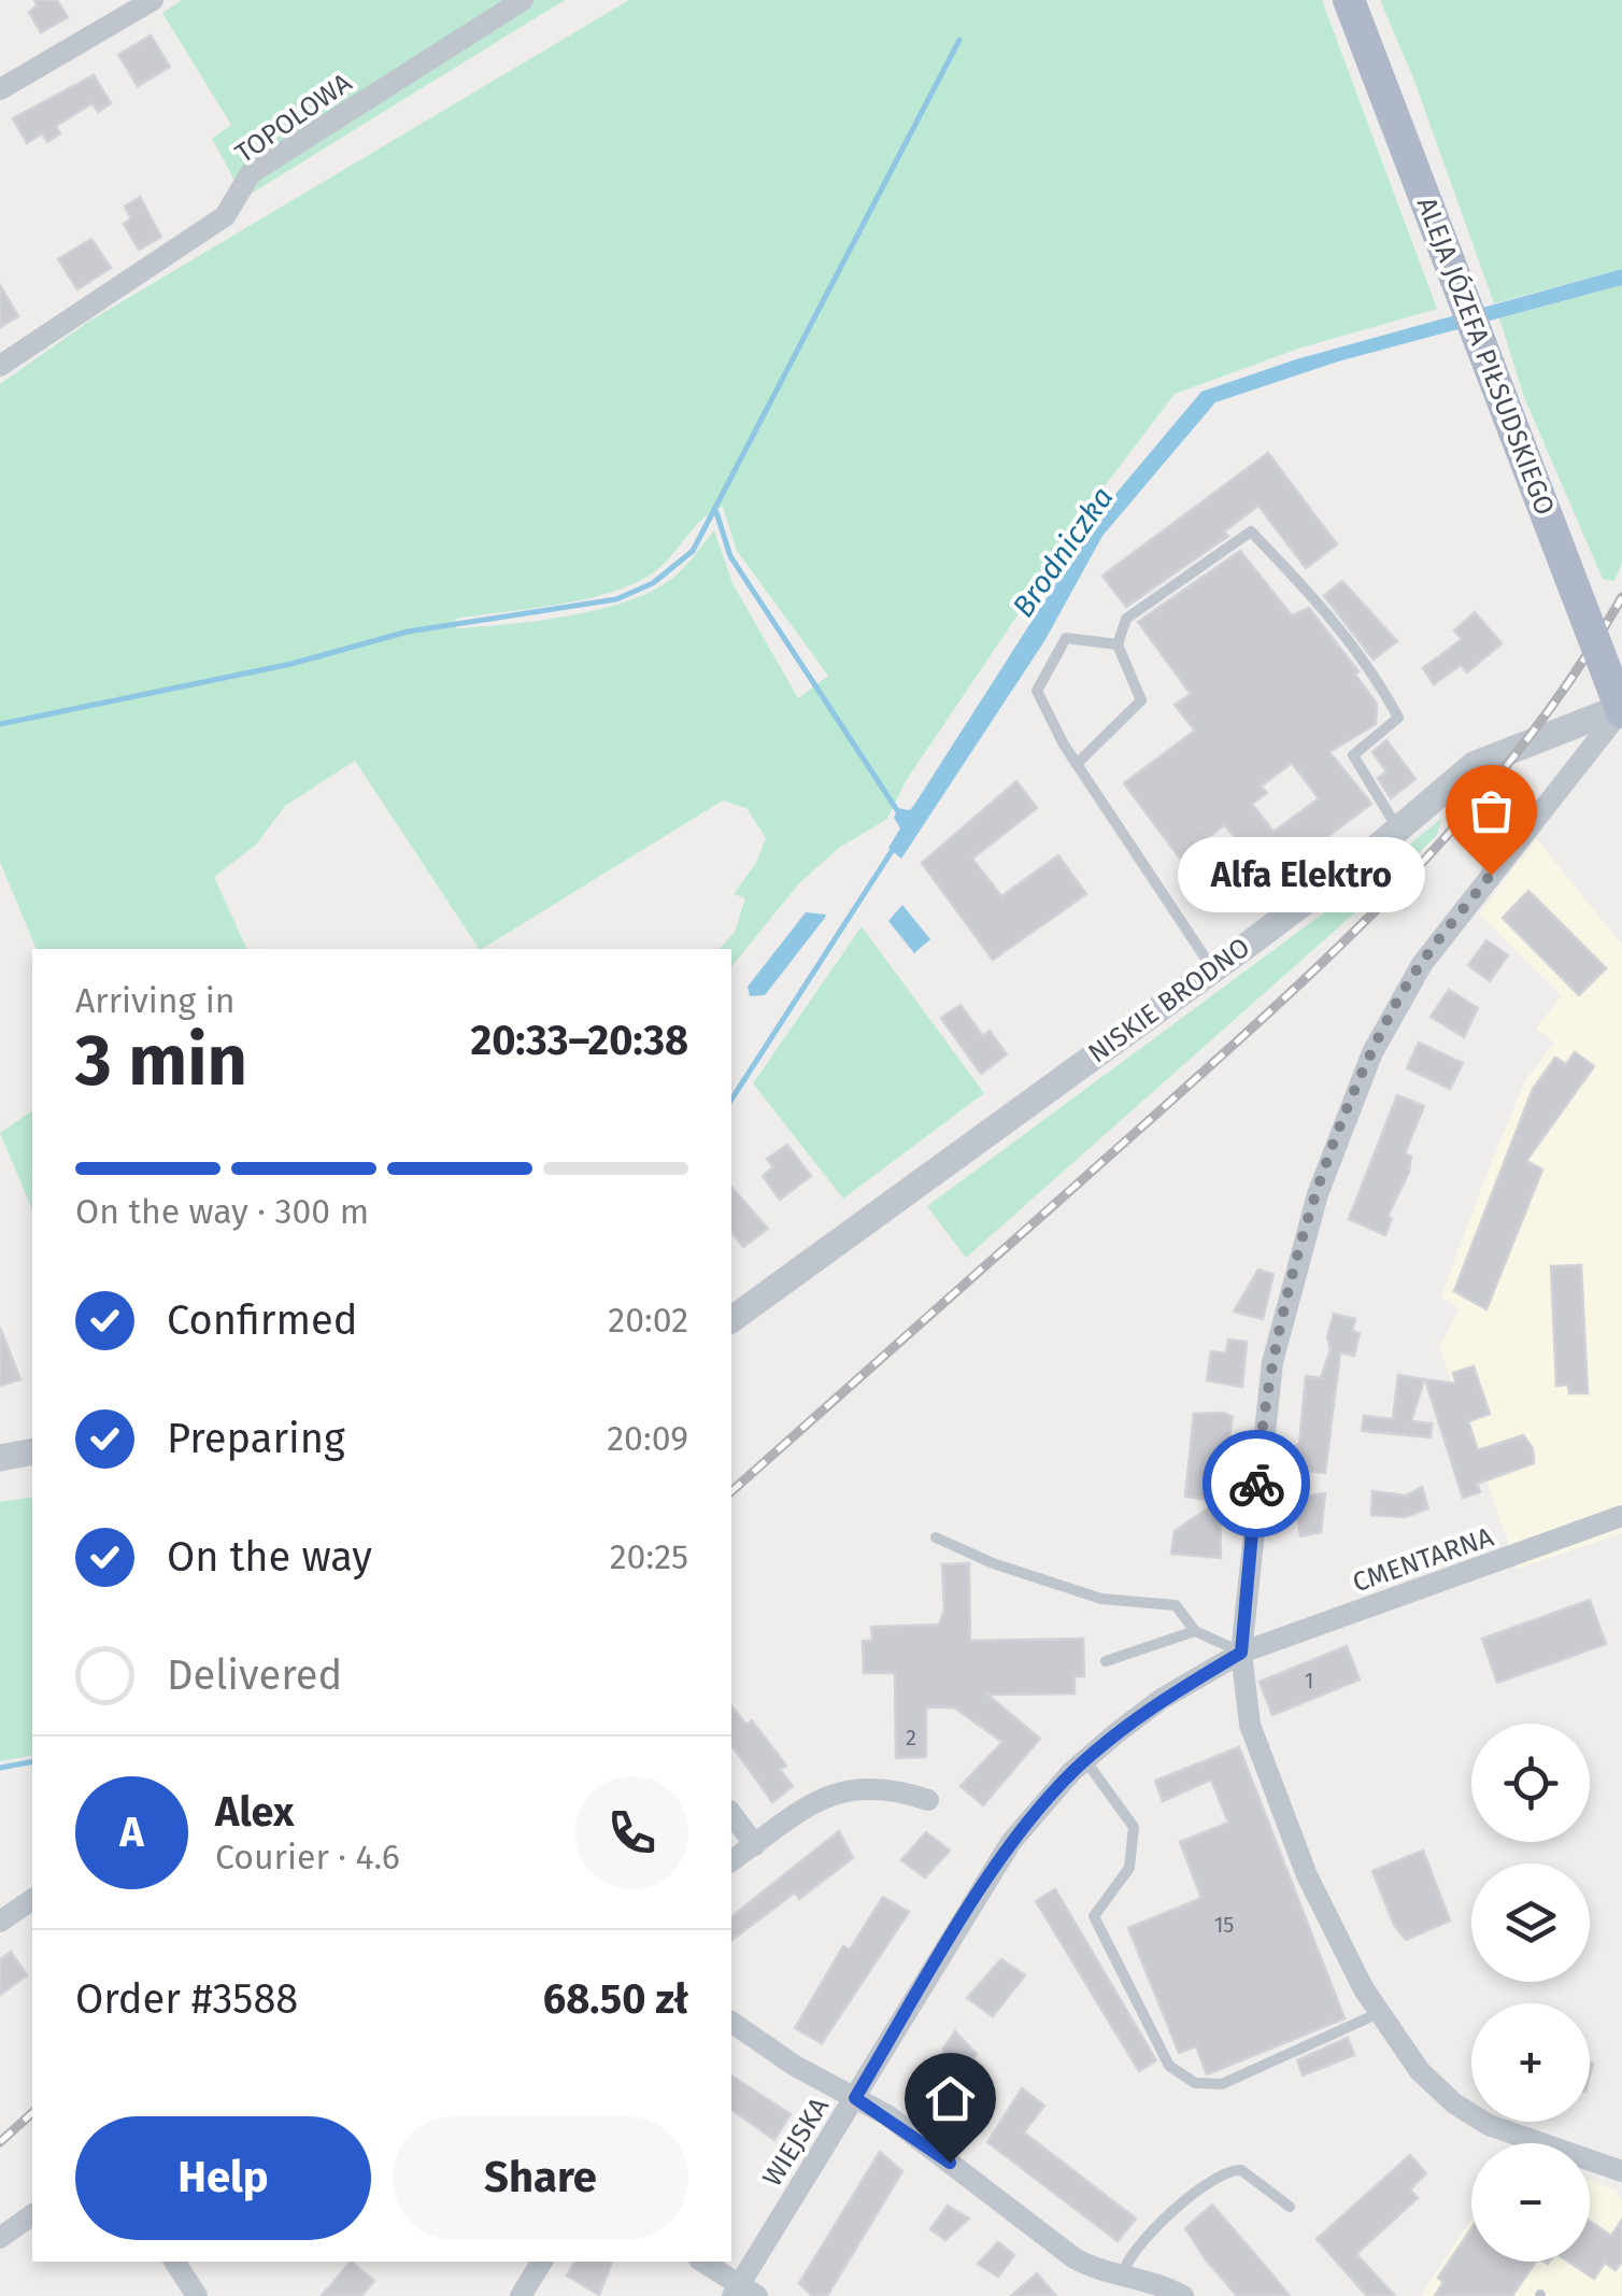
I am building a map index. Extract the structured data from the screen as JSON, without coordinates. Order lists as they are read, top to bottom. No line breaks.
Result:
{"streets":{"main road":["ALEJA JÓZEFA PIŁSUDSKIEGO"],"street":["TOPOLOWA","NISKIE BRODNO","CMENTARNA","WIEJSKA"]},"crossings":[["ALEJA JÓZEFA PIŁSUDSKIEGO","NISKIE BRODNO"],["CMENTARNA","WIEJSKA"]],"water":["Brodniczka"],"places":["Alfa Elektro"],"house_numbers":["1","2","15"],"page":{"bubble":"Alfa Elektro","heading":["3 min","Arriving in","20:33–20:38"],"panel":["Alex","Courier · 4.6","Order #3588","68.50 zł"],"bar":"On the way · 300 m","list":[["Confirmed","20:02"],["Preparing","20:09"],["On the way","20:25"],"Delivered"],"map_buttons":["+","−"],"round":"A","buttons":["Help","Share"]}}
